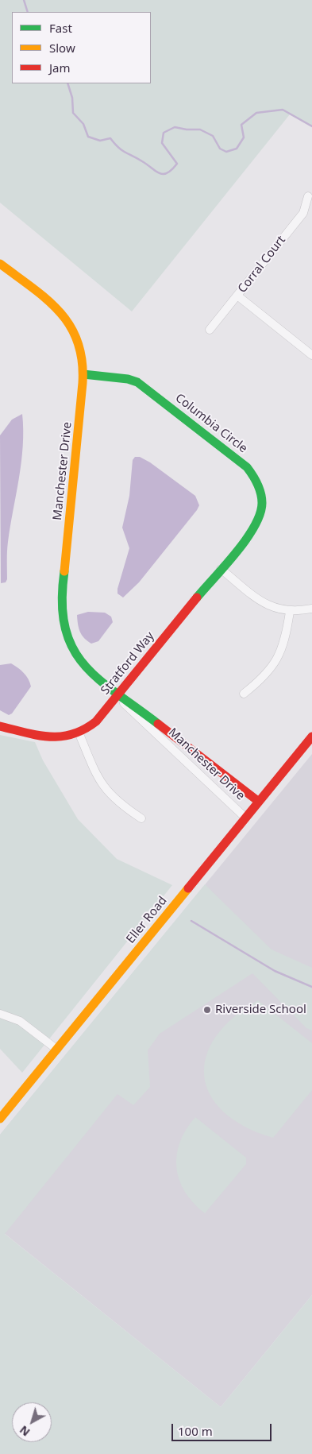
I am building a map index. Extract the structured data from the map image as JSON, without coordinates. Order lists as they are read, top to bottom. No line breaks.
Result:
{"streets":{"street":["Corral Court","Columbia Circle","Manchester Drive","Stratford Way","Eller Road"]},"crossings":[["Columbia Circle","Manchester Drive"],["Columbia Circle","Stratford Way"],["Manchester Drive","Stratford Way"],["Manchester Drive","Eller Road"]],"places":["Riverside School"],"legend":["Fast","Slow","Jam"],"scale_bar":"100 m","north":"bottom left"}
